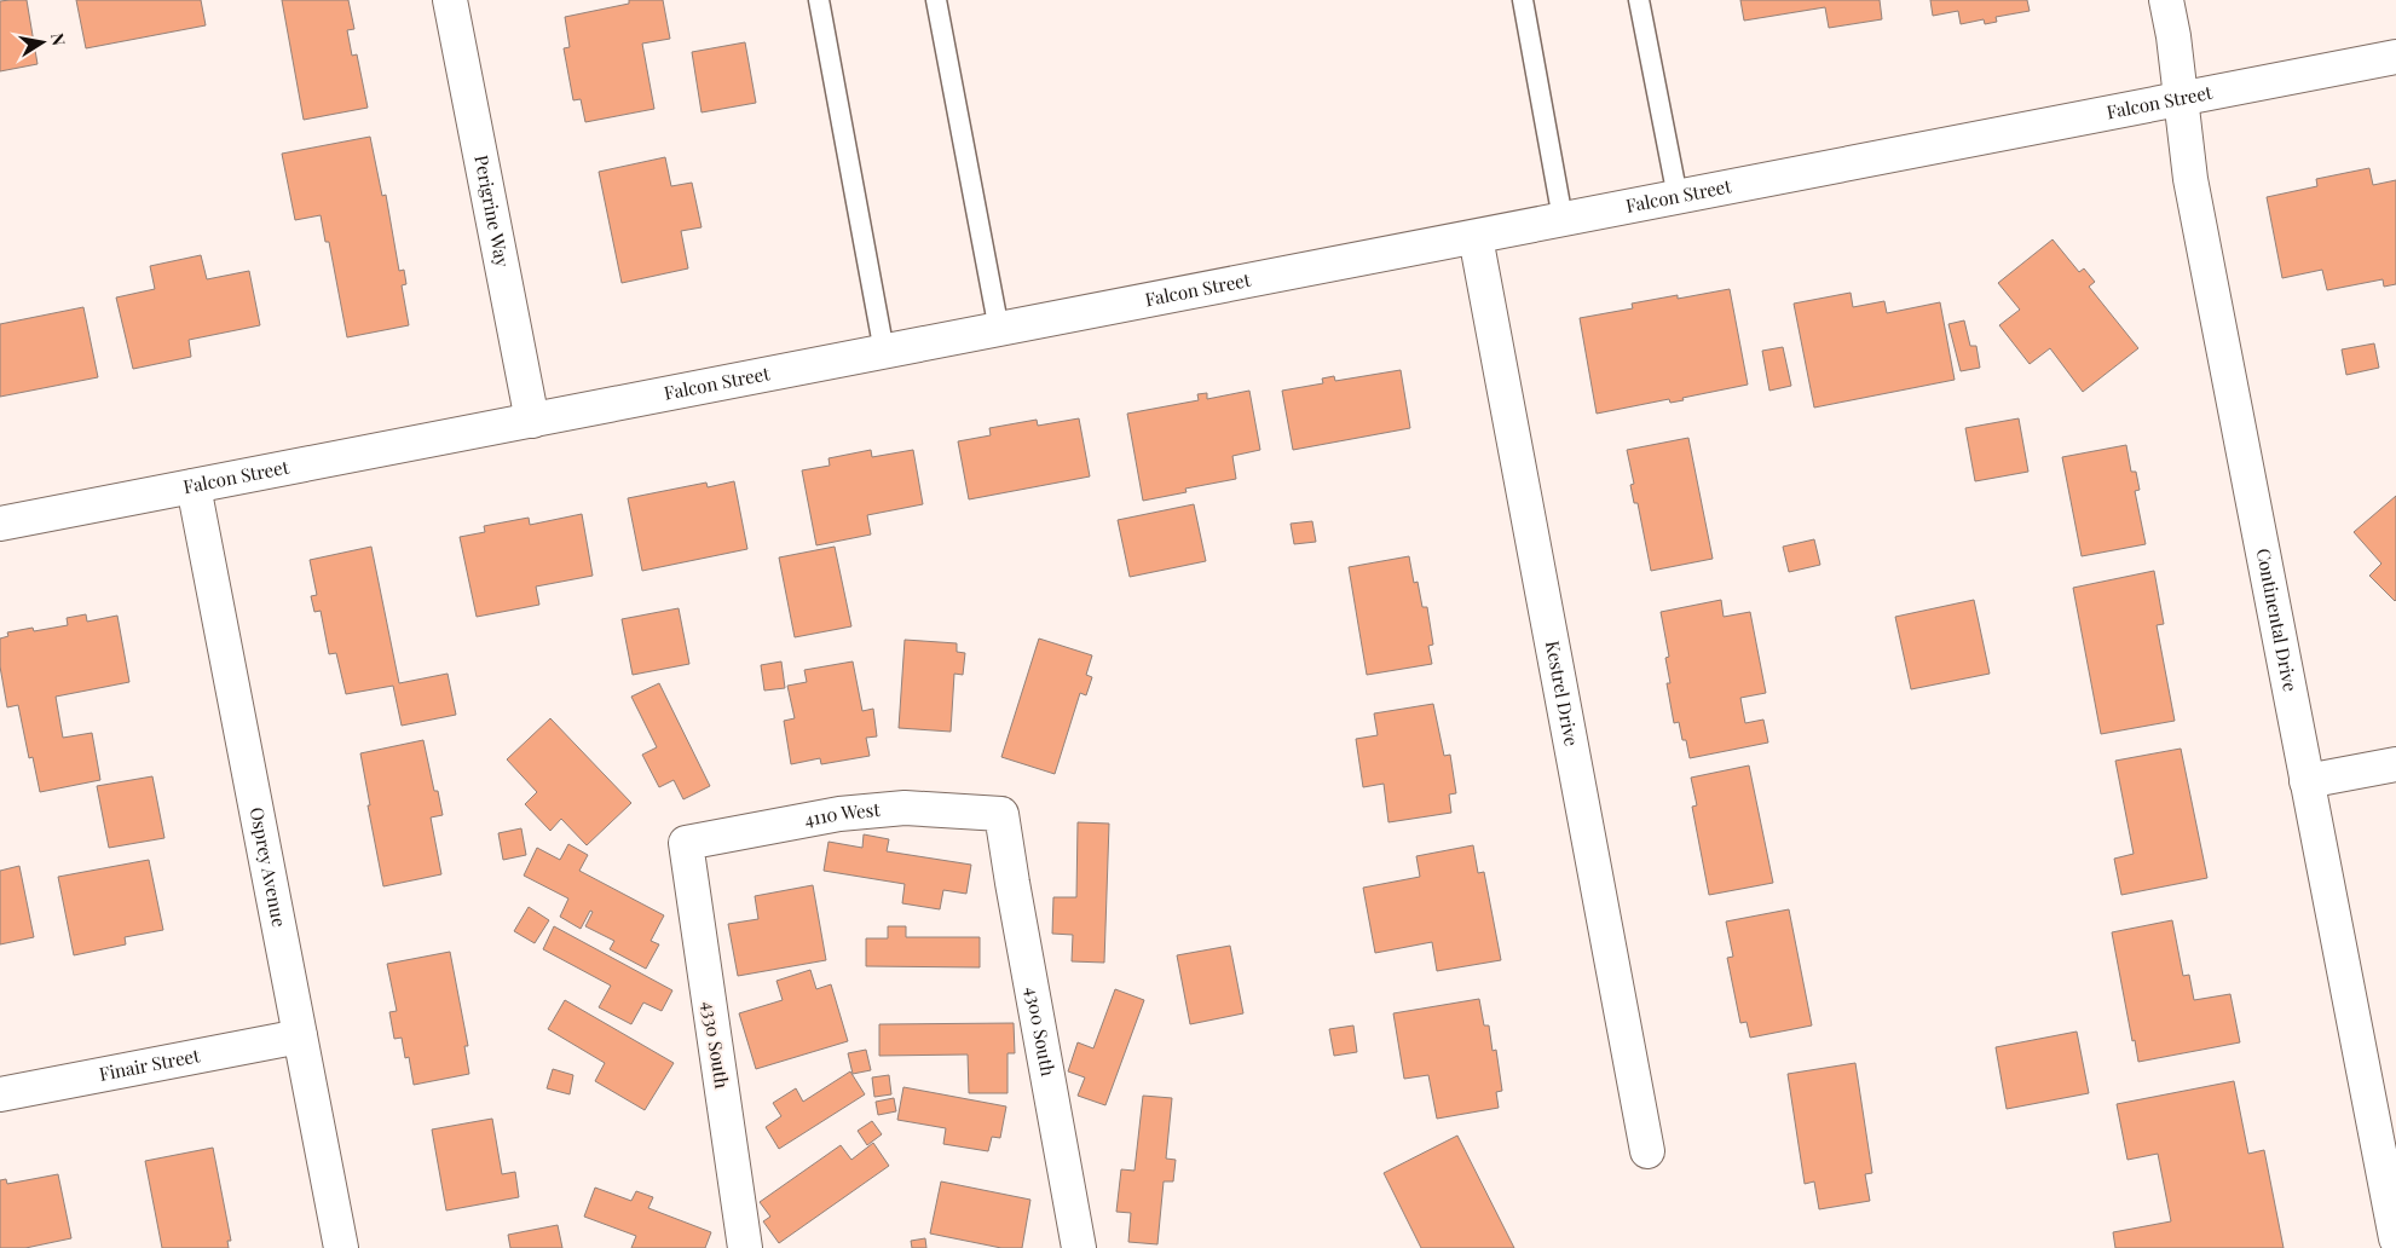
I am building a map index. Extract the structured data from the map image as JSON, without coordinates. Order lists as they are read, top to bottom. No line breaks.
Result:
{"streets":{"street":["Falcon Street","Perigrine Way","Continental Drive","Kestrel Drive","4110 West","Osprey Avenue","4300 South","4330 South","Finair Street"]},"crossings":[["Falcon Street","Perigrine Way"],["Falcon Street","Continental Drive"],["Falcon Street","Kestrel Drive"],["Falcon Street","Osprey Avenue"],["4110 West","4300 South"],["4110 West","4330 South"],["Osprey Avenue","Finair Street"]],"north":"right"}
